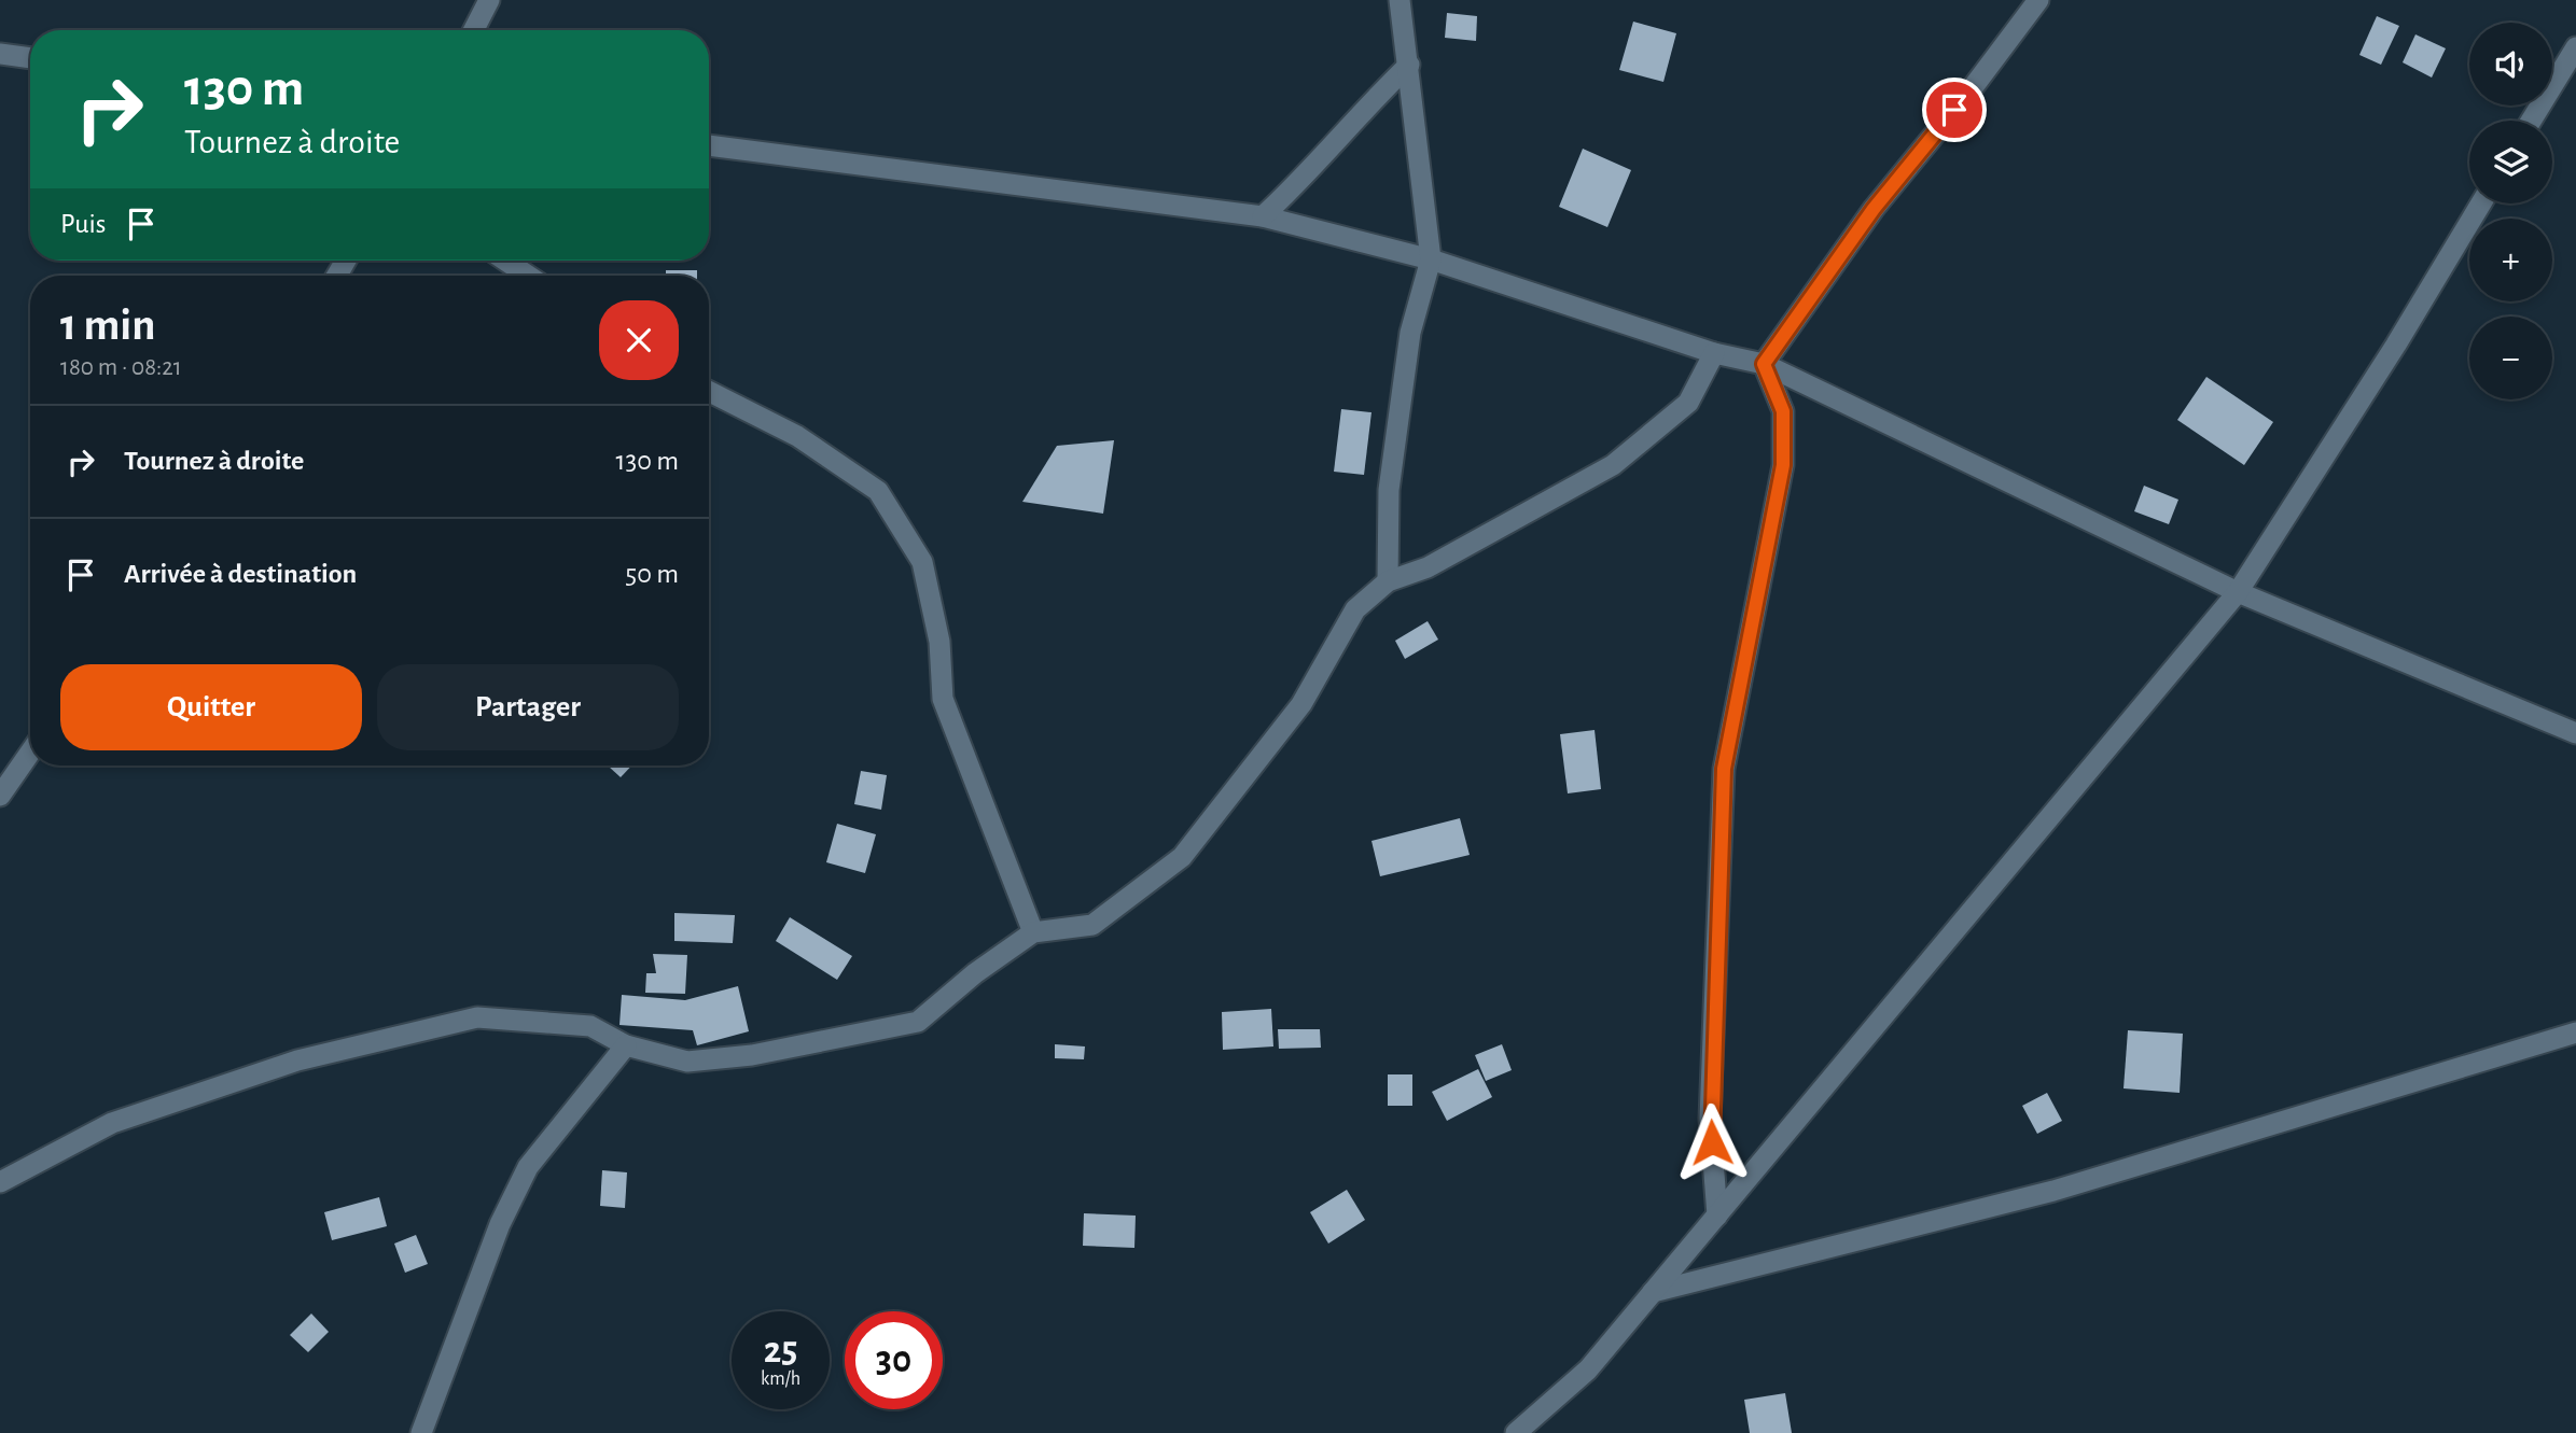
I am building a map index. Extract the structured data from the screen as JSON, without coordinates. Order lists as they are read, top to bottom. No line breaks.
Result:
{"page":{"map_buttons":["+","−"],"turn":["130 m","Tournez à droite"],"then":"Puis","heading":["1 min","180 m · 08:21"],"list":[{"name":"Tournez à droite","value":"130 m"},{"name":"Arrivée à destination","value":"50 m"}],"buttons":["Quitter","Partager"],"speed":"25 km/h","limit":"30"}}
